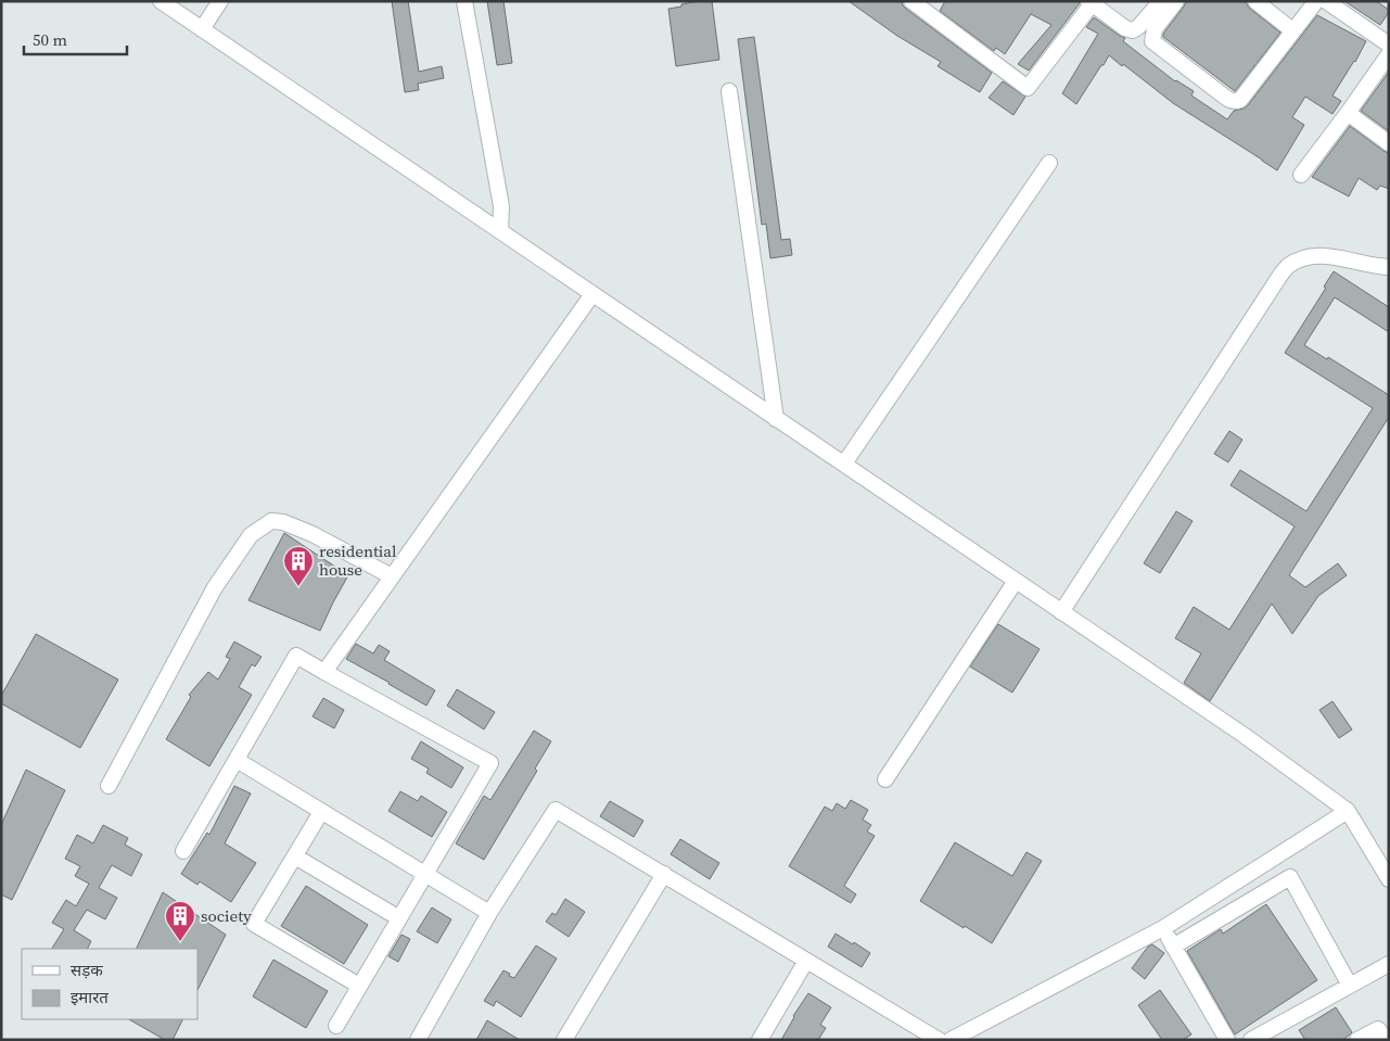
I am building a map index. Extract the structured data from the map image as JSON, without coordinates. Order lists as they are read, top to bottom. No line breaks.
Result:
{"places":{"building":["residential house","society"]},"legend":["सड़क","इमारत"],"scale_bar":"50 m"}
